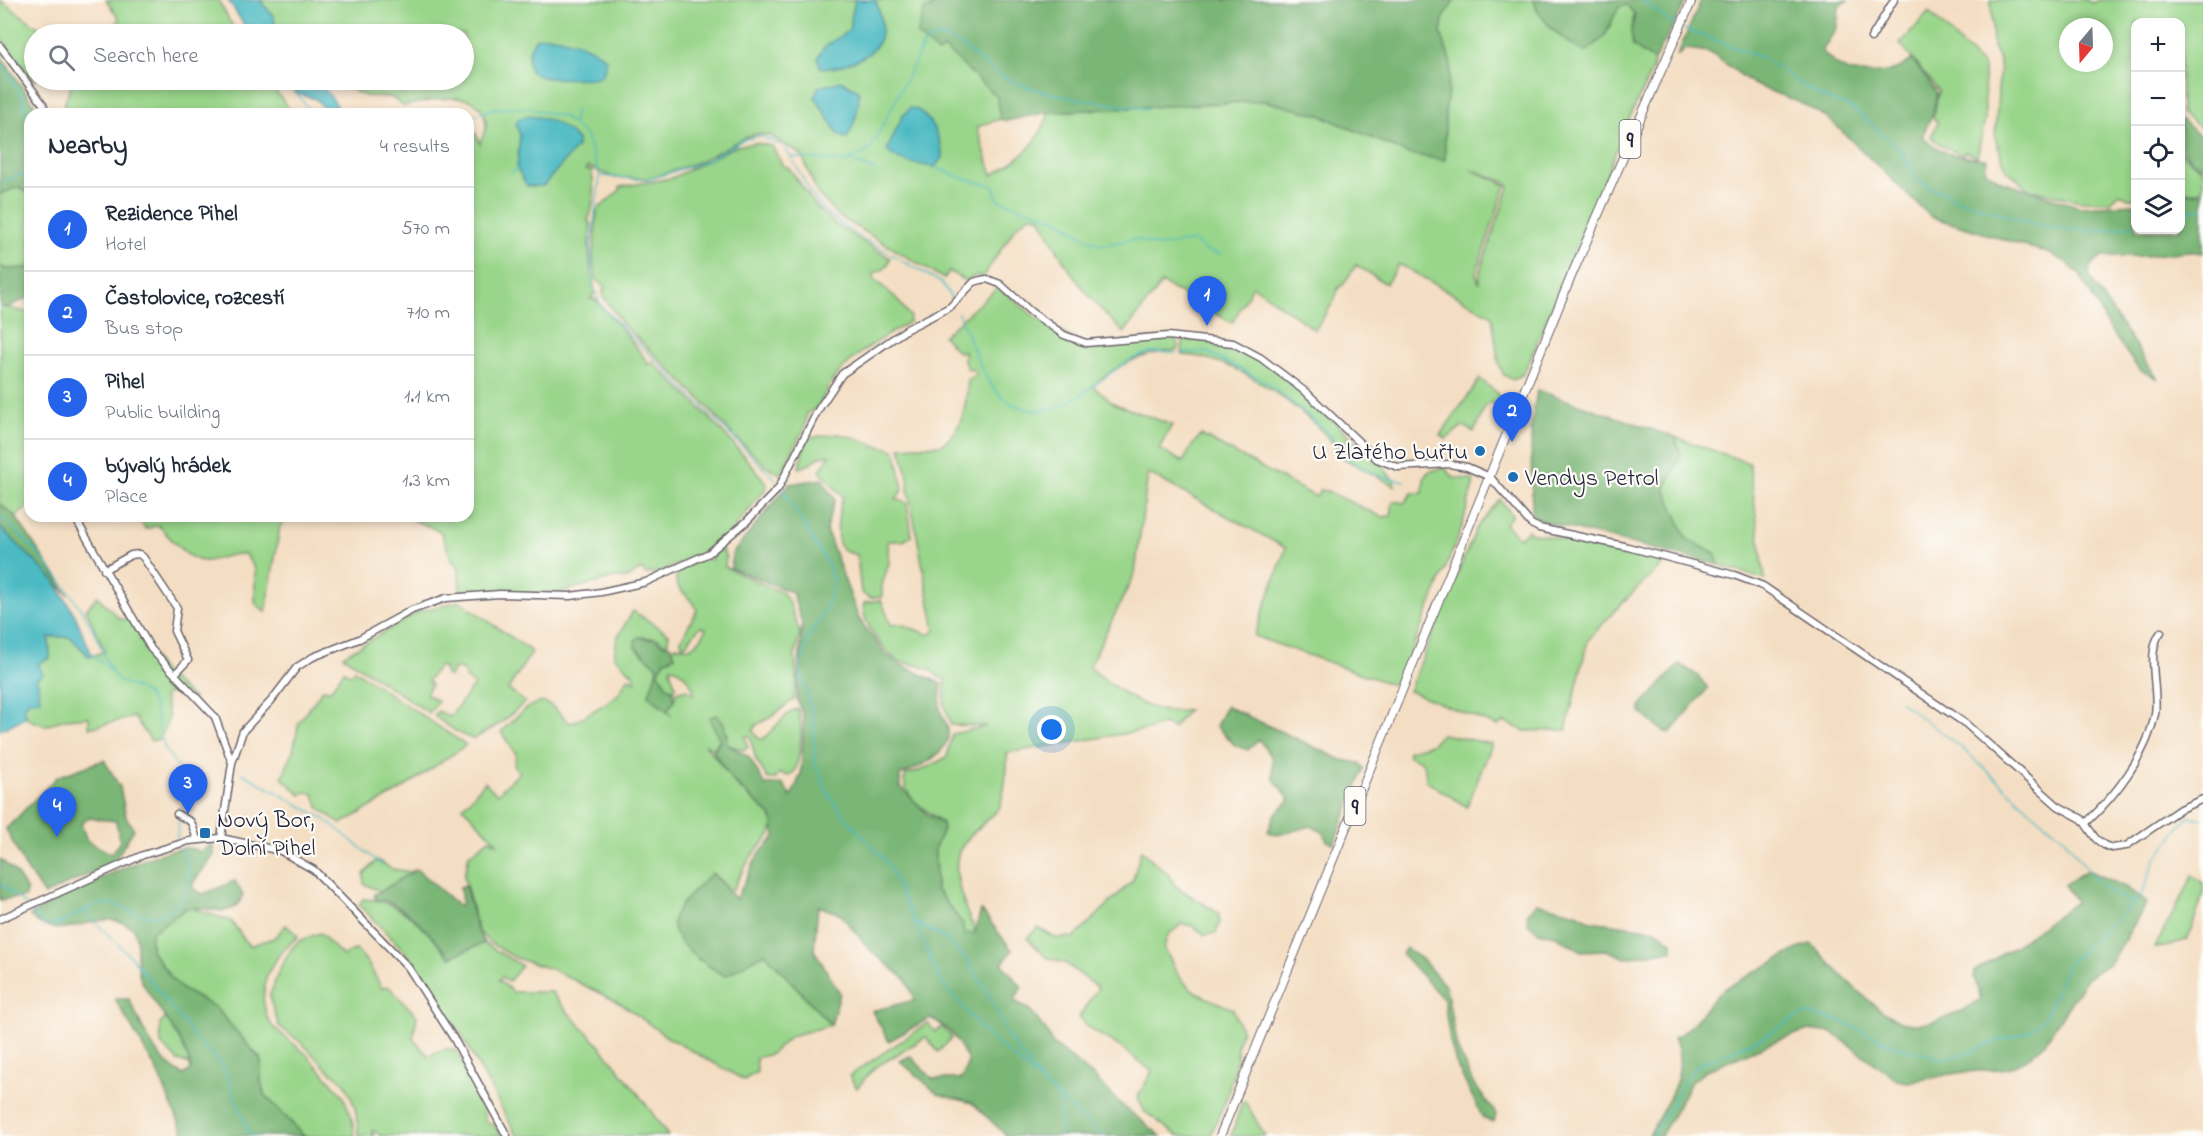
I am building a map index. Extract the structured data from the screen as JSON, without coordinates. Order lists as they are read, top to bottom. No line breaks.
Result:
{"streets":{"main road":["9"]},"places":{"other":["U Zlatého buřtu","Vendys Petrol"],"transit":["Nový Bor, Dolní Pihel"]},"north":"bottom","page":{"map_buttons":["+","−"],"search":"Search here","heading":["Nearby","4 results"],"list":[{"mark":"1","name":"Rezidence Pihel","note":"Hotel","value":"570 m"},{"mark":"2","name":"Častolovice, rozcestí","note":"Bus stop","value":"710 m"},{"mark":"3","name":"Pihel","note":"Public building","value":"1.1 km"},{"mark":"4","name":"bývalý hrádek","note":"Place","value":"1.3 km"}],"pins":["1","2","3","4"]}}
